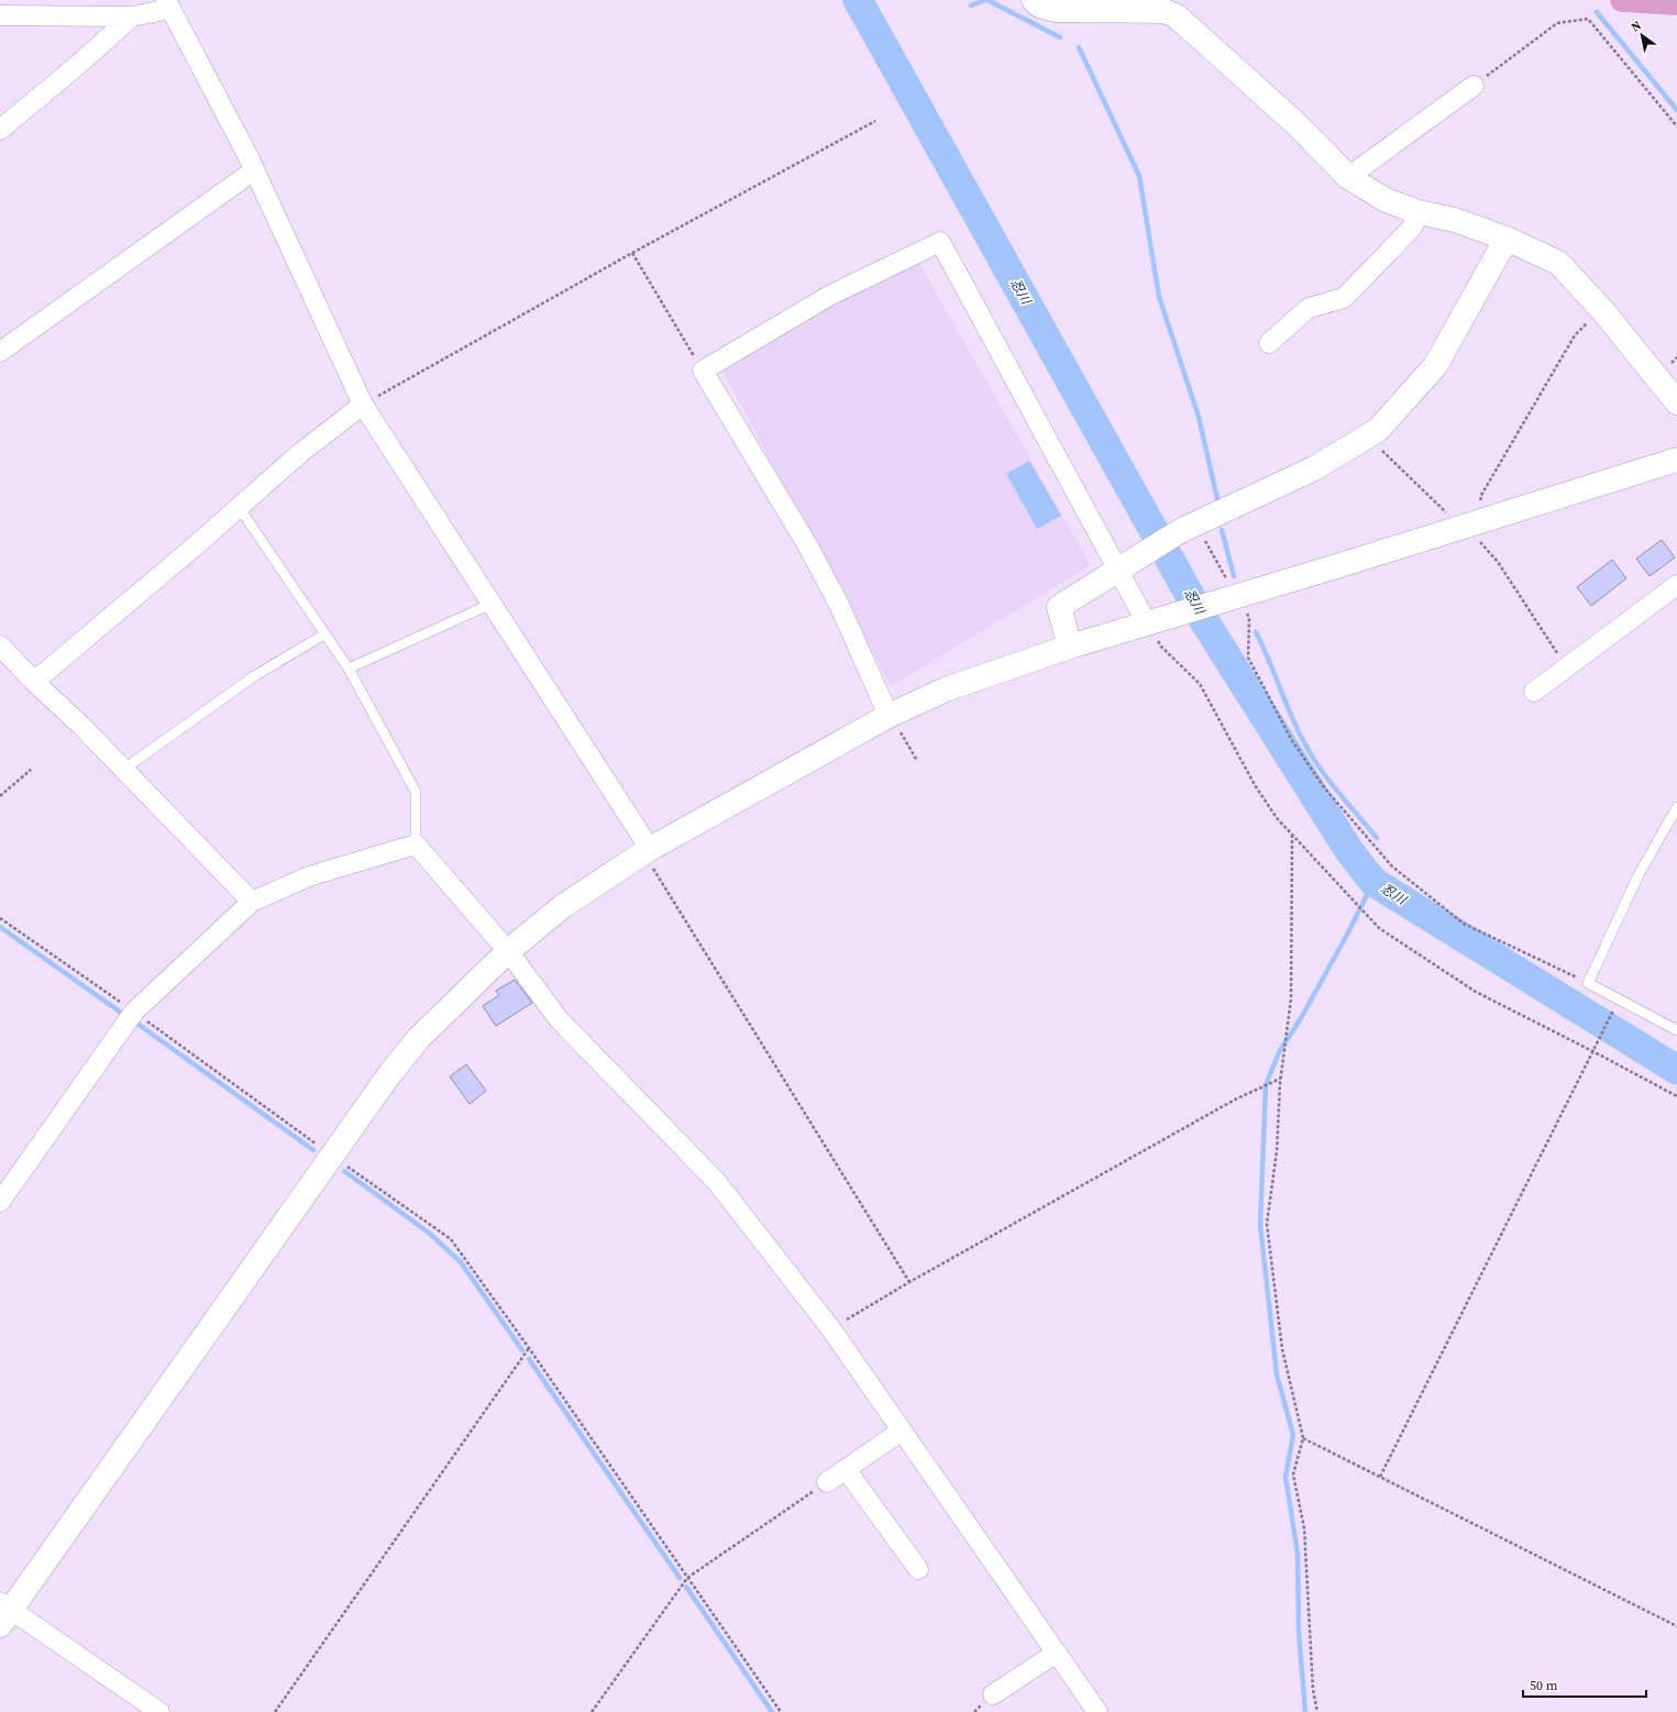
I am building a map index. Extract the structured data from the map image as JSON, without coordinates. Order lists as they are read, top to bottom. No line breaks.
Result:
{"water":["忍川"],"scale_bar":"50 m","north":"top left"}
